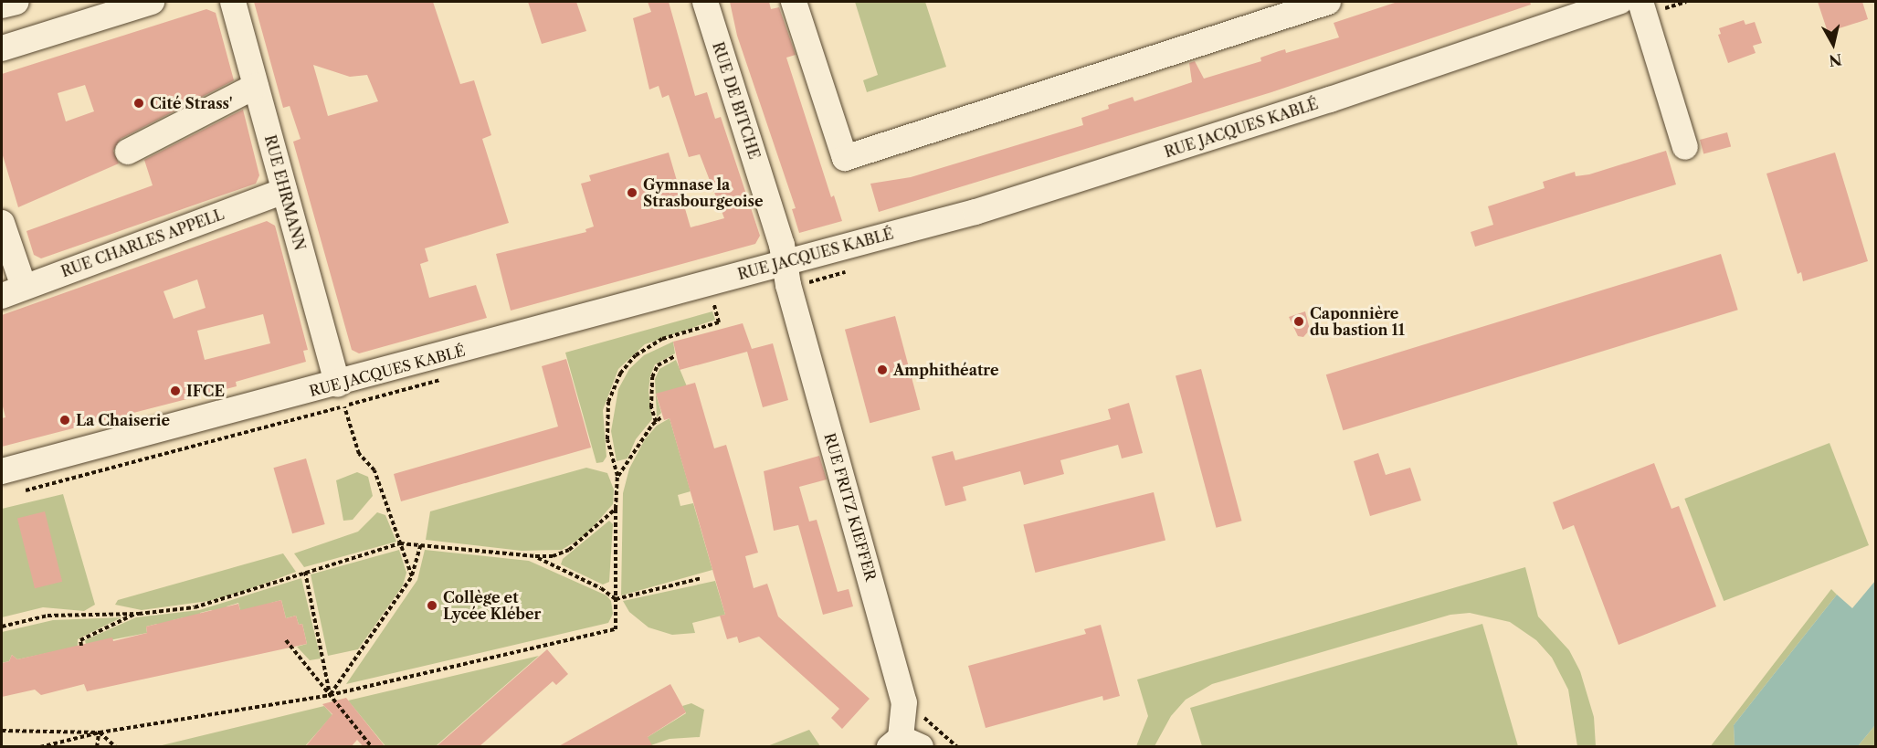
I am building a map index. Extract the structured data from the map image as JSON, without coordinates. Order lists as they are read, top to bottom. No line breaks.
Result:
{"streets":{"street":["RUE DE BITCHE","RUE JACQUES KABLÉ","RUE EHRMANN","RUE CHARLES APPELL","RUE FRITZ KIEFFER"]},"crossings":[["RUE DE BITCHE","RUE JACQUES KABLÉ"],["RUE DE BITCHE","RUE FRITZ KIEFFER"],["RUE JACQUES KABLÉ","RUE EHRMANN"],["RUE JACQUES KABLÉ","RUE FRITZ KIEFFER"],["RUE EHRMANN","RUE CHARLES APPELL"]],"places":["Cité Strass'","Gymnase la Strasbourgeoise","Caponnière du bastion 11","Amphithéatre","IFCE","La Chaiserie","Collège et Lycée Kléber"],"north":"bottom"}
